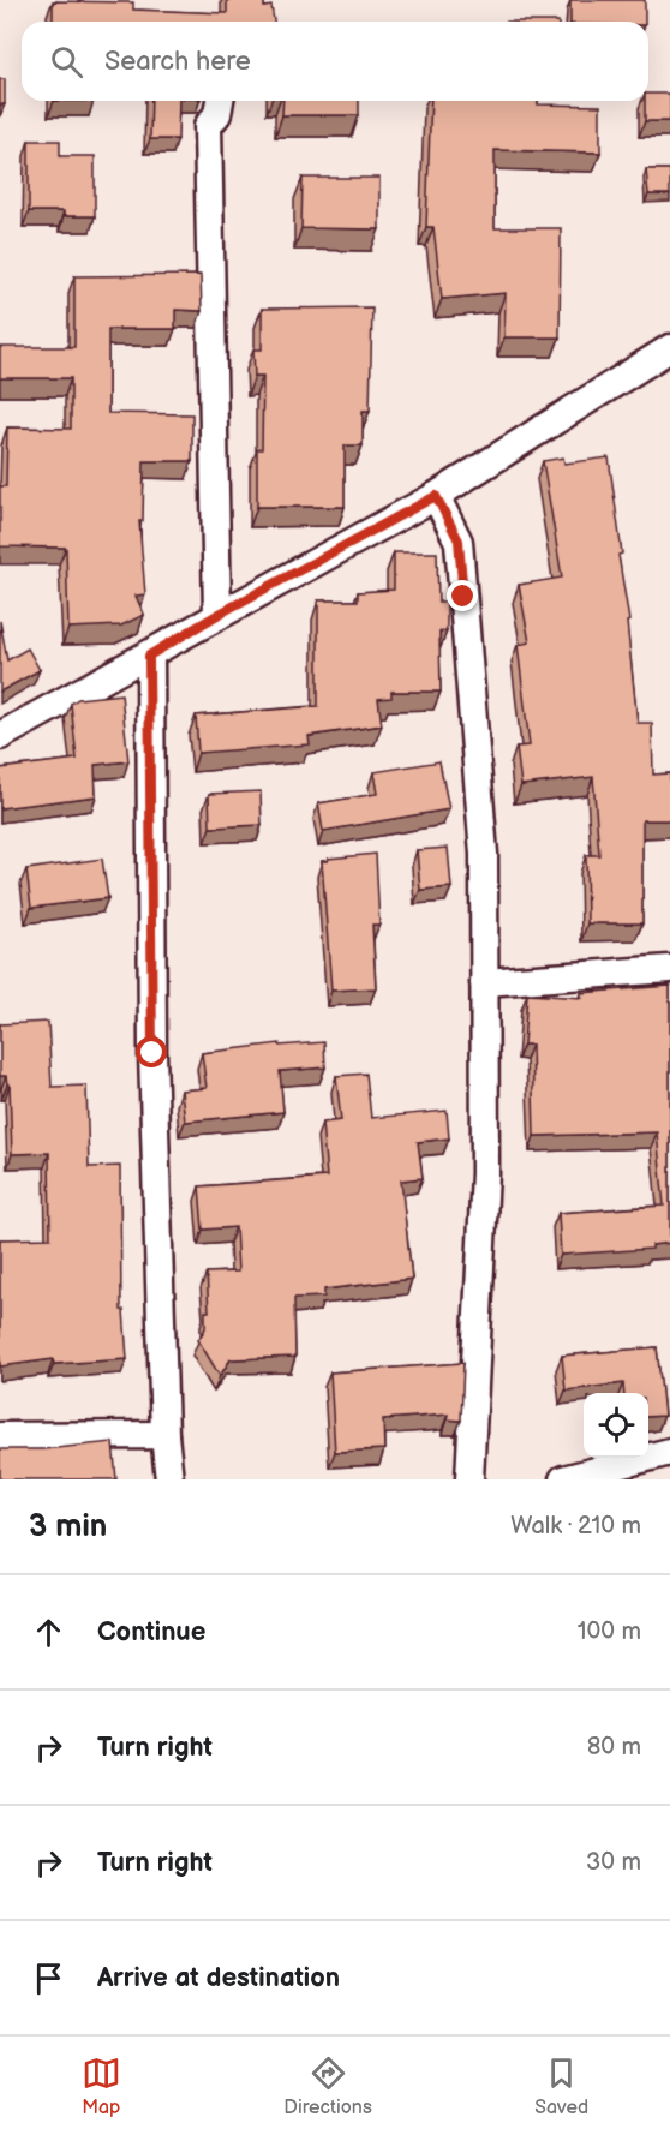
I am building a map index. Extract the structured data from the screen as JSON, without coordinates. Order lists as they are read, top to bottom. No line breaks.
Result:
{"page":{"search":"Search here","heading":["3 min","Walk · 210 m"],"list":[["Continue","100 m"],["Turn right","80 m"],["Turn right","30 m"],"Arrive at destination"],"nav":["Map","Directions","Saved"]}}
